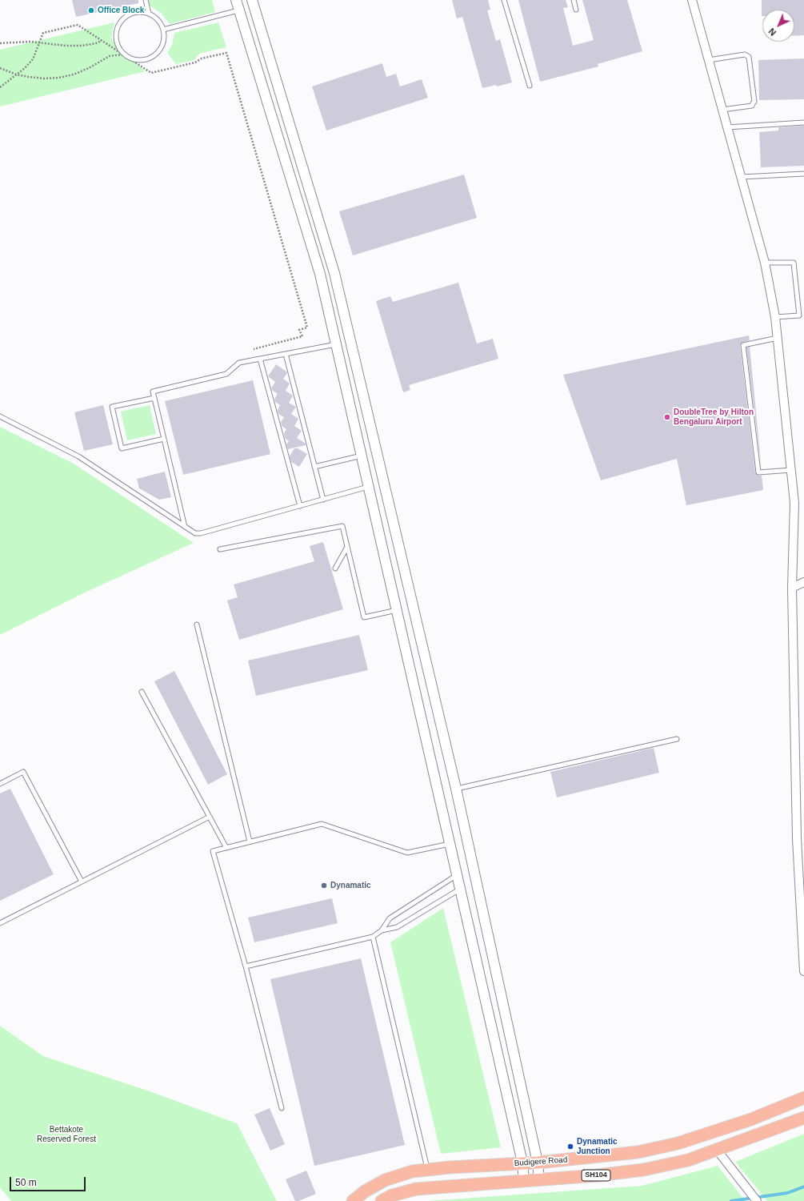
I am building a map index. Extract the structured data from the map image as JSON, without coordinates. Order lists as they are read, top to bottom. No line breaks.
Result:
{"streets":{"main road":["Budigere Road","SH104"]},"parks":["Bettakote Reserved Forest"],"places":["Office Block","DoubleTree by Hilton Bengaluru Airport","Dynamatic","Dynamatic Junction"],"scale_bar":"50 m","north":"bottom left"}
